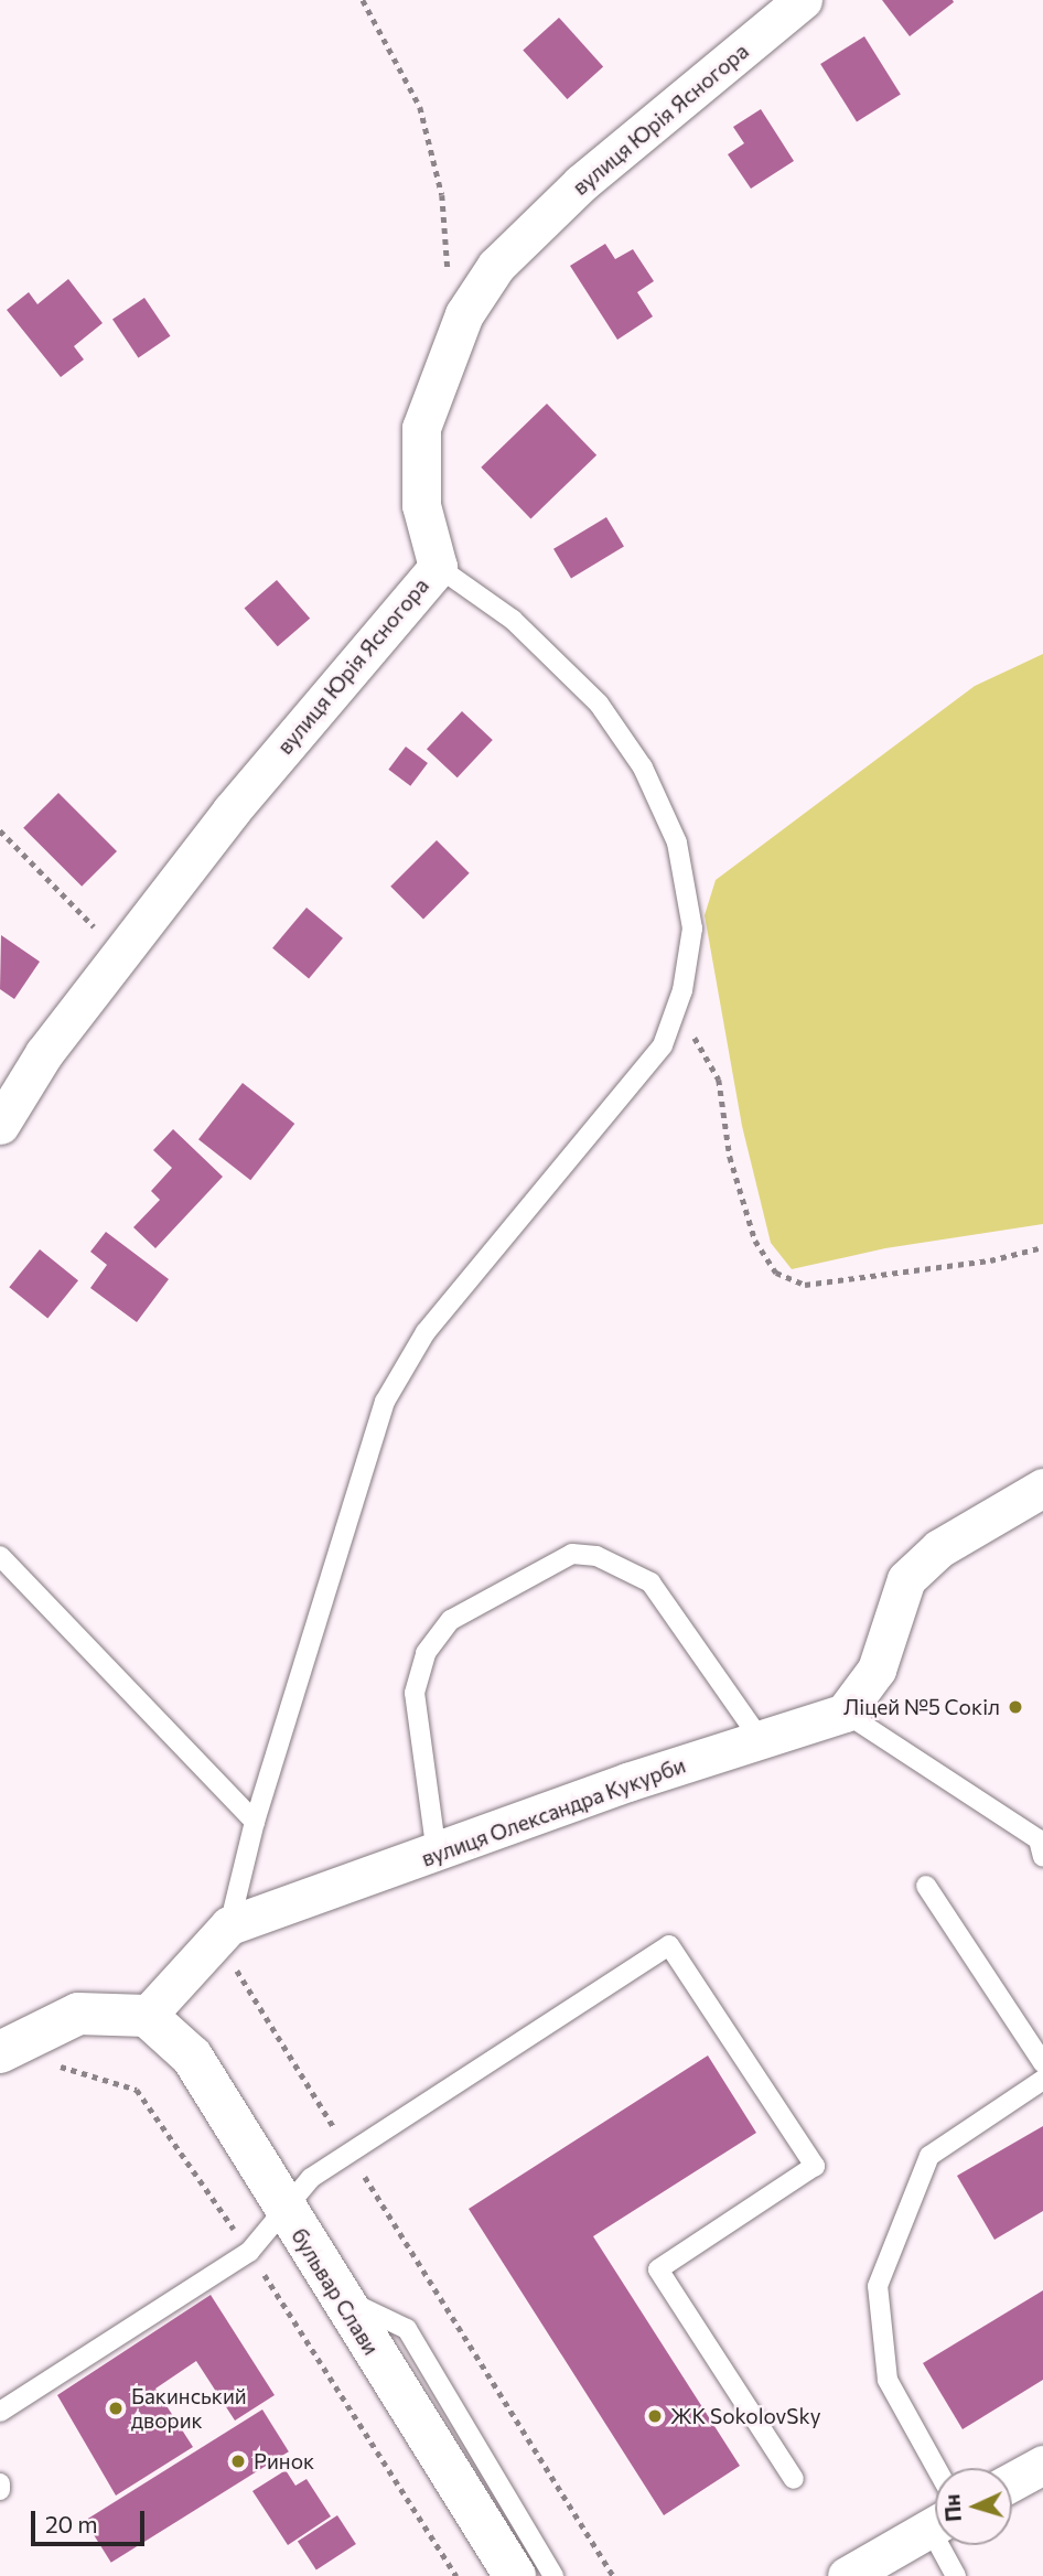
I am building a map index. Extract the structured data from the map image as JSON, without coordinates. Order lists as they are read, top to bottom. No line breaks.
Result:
{"streets":{"street":["вулиця Юрія Ясногора","вулиця Олександра Кукурби","бульвар Слави"]},"crossings":[["вулиця Олександра Кукурби","бульвар Слави"]],"places":["Ліцей №5 Сокіл","Бакинський дворик","ЖК SokolovSky","Ринок"],"scale_bar":"20 m","north":"left"}
